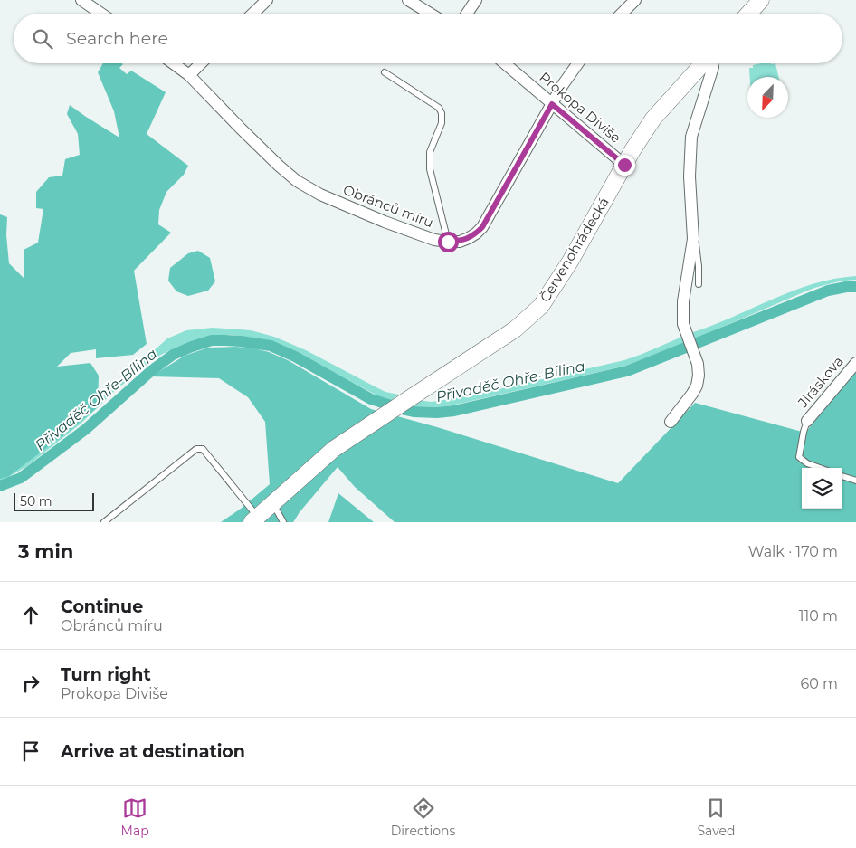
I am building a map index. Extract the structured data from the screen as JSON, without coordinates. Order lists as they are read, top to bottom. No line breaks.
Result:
{"streets":{"street":["Prokopa Diviše","Obránců míru","Červenohrádecká","Jiráskova"]},"crossings":[["Prokopa Diviše","Obránců míru"],["Prokopa Diviše","Červenohrádecká"]],"water":["Přivaděč Ohře-Bílina"],"scale_bar":"50 m","north":"bottom left","page":{"search":"Search here","scale":"50 m","heading":["3 min","Walk · 170 m"],"list":[["Continue","Obránců míru","110 m"],["Turn right","Prokopa Diviše","60 m"],"Arrive at destination"],"nav":["Map","Directions","Saved"]}}
